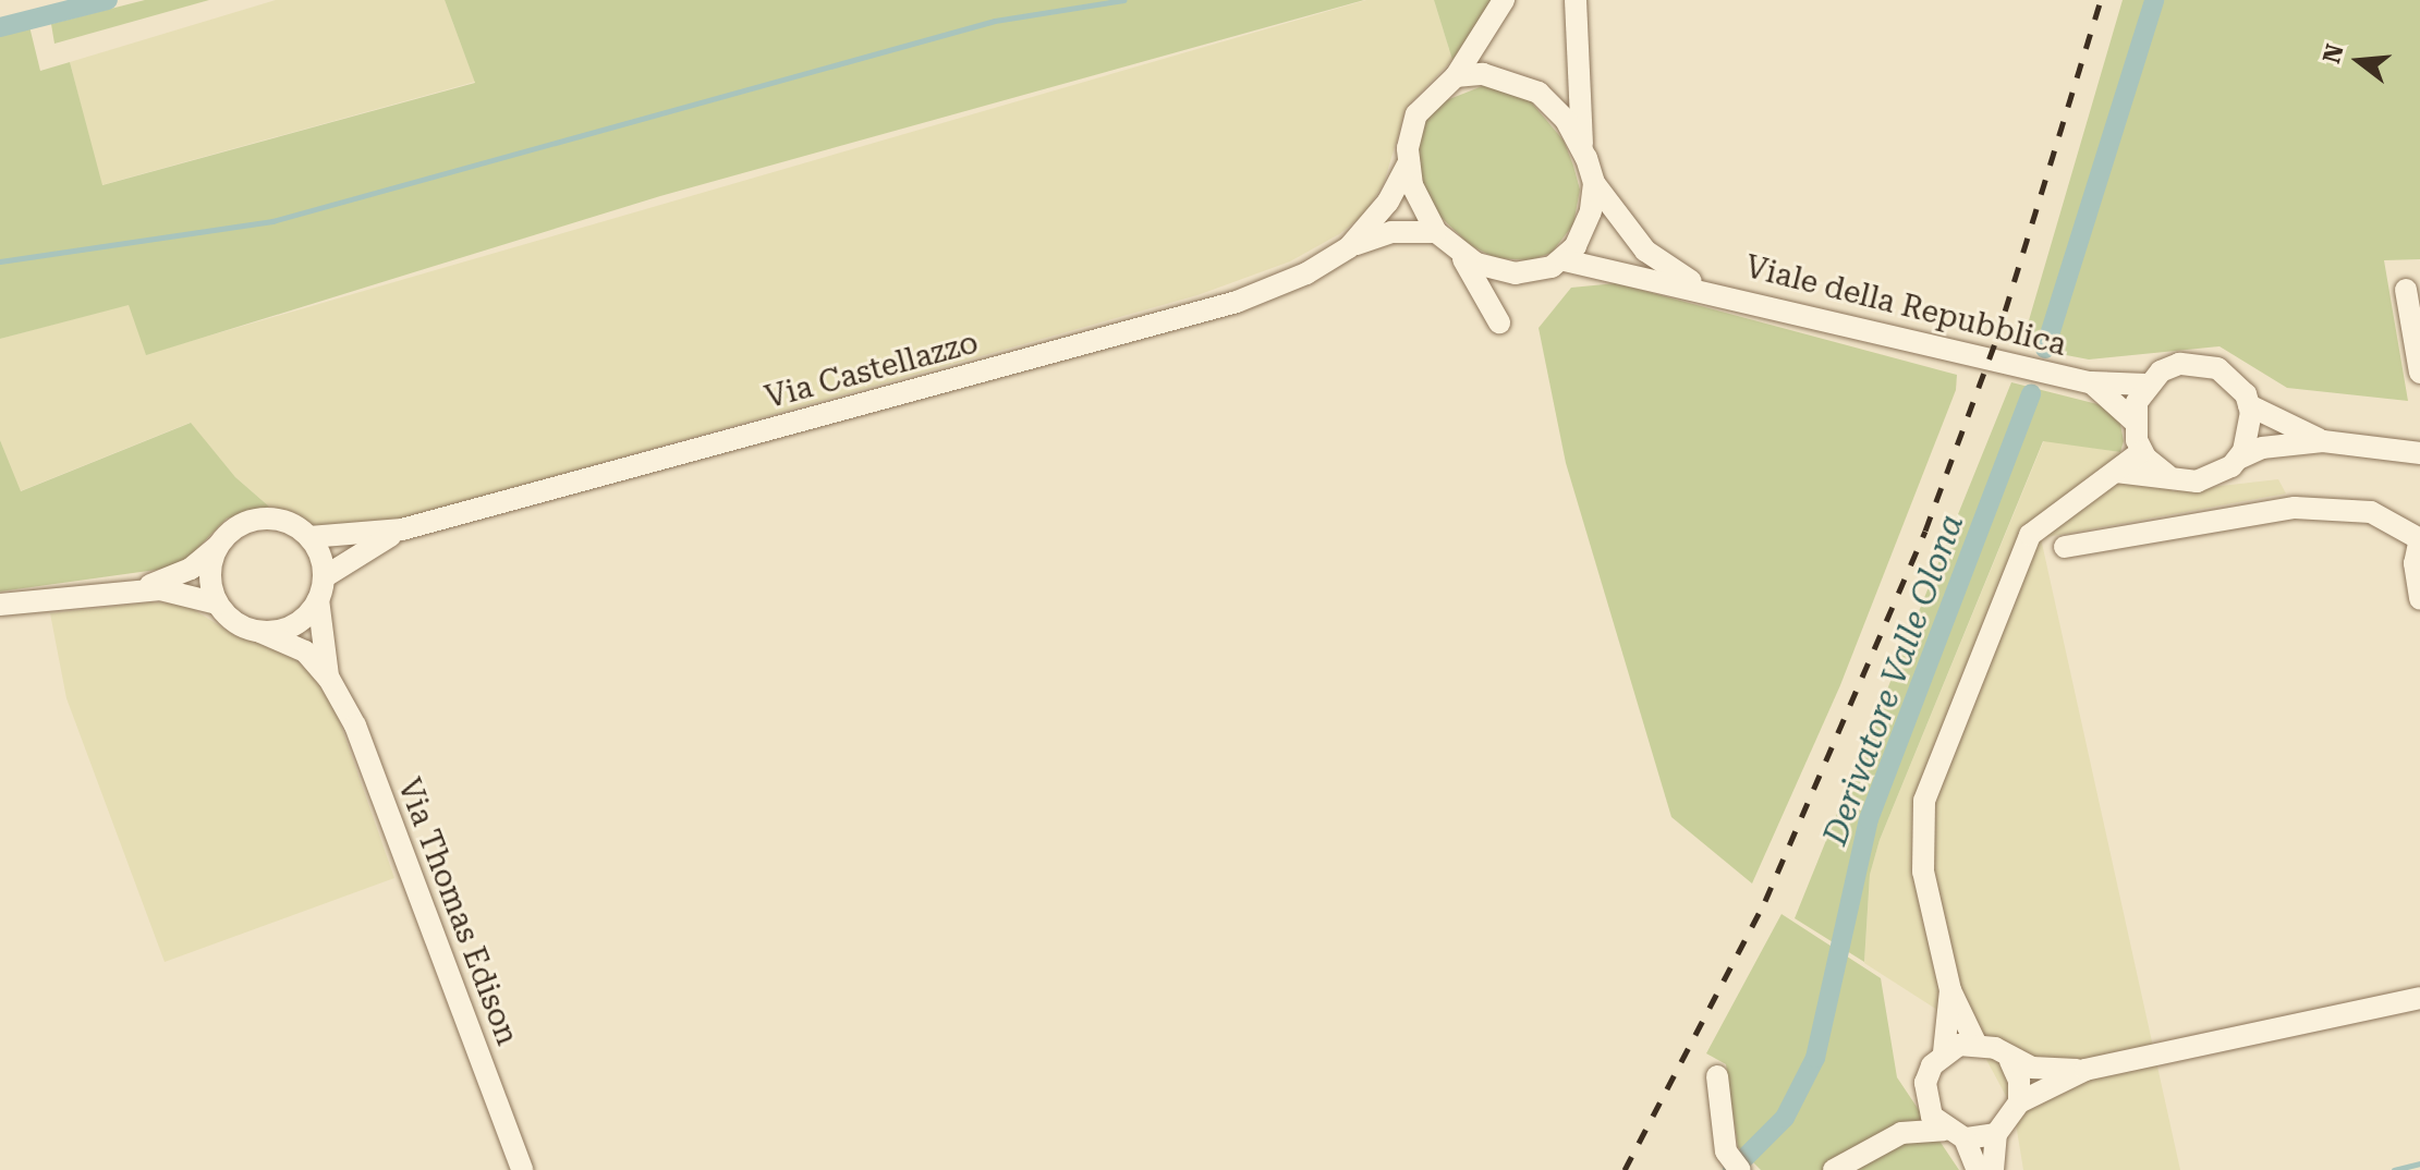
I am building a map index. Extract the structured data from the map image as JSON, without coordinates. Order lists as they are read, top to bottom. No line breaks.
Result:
{"streets":{"street":["Viale della Repubblica","Via Castellazzo","Via Thomas Edison"]},"crossings":[["Viale della Repubblica","Via Castellazzo"]],"water":["Derivatore Valle Olona"],"north":"left"}
